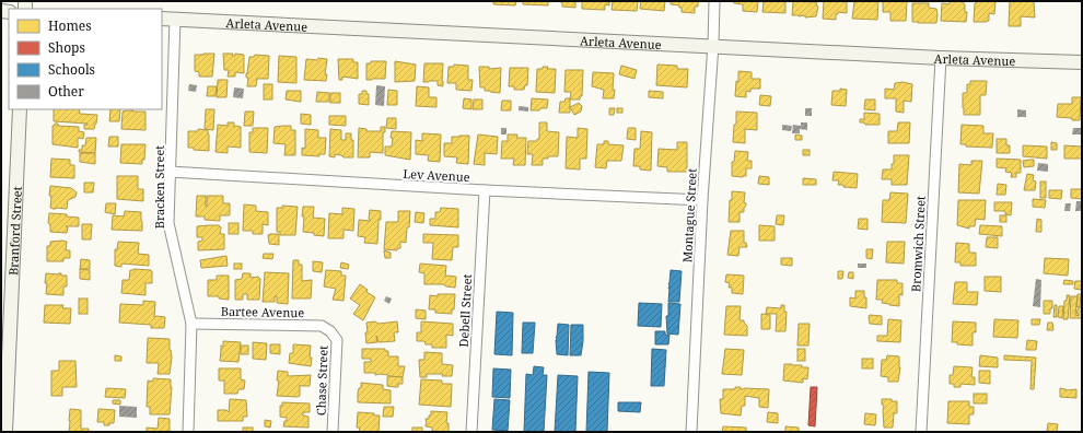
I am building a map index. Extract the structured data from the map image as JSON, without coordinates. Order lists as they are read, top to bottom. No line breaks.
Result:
{"streets":{"main road":["Arleta Avenue","Branford Street"],"street":["Lev Avenue","Bracken Street","Montague Street","Bromwich Street","Debell Street","Bartee Avenue","Chase Street"]},"crossings":[["Arleta Avenue","Bracken Street"],["Arleta Avenue","Montague Street"],["Arleta Avenue","Bromwich Street"],["Lev Avenue","Bracken Street"],["Lev Avenue","Montague Street"],["Lev Avenue","Debell Street"],["Bracken Street","Bartee Avenue"],["Bartee Avenue","Chase Street"]],"legend":["Homes","Shops","Schools","Other"]}
